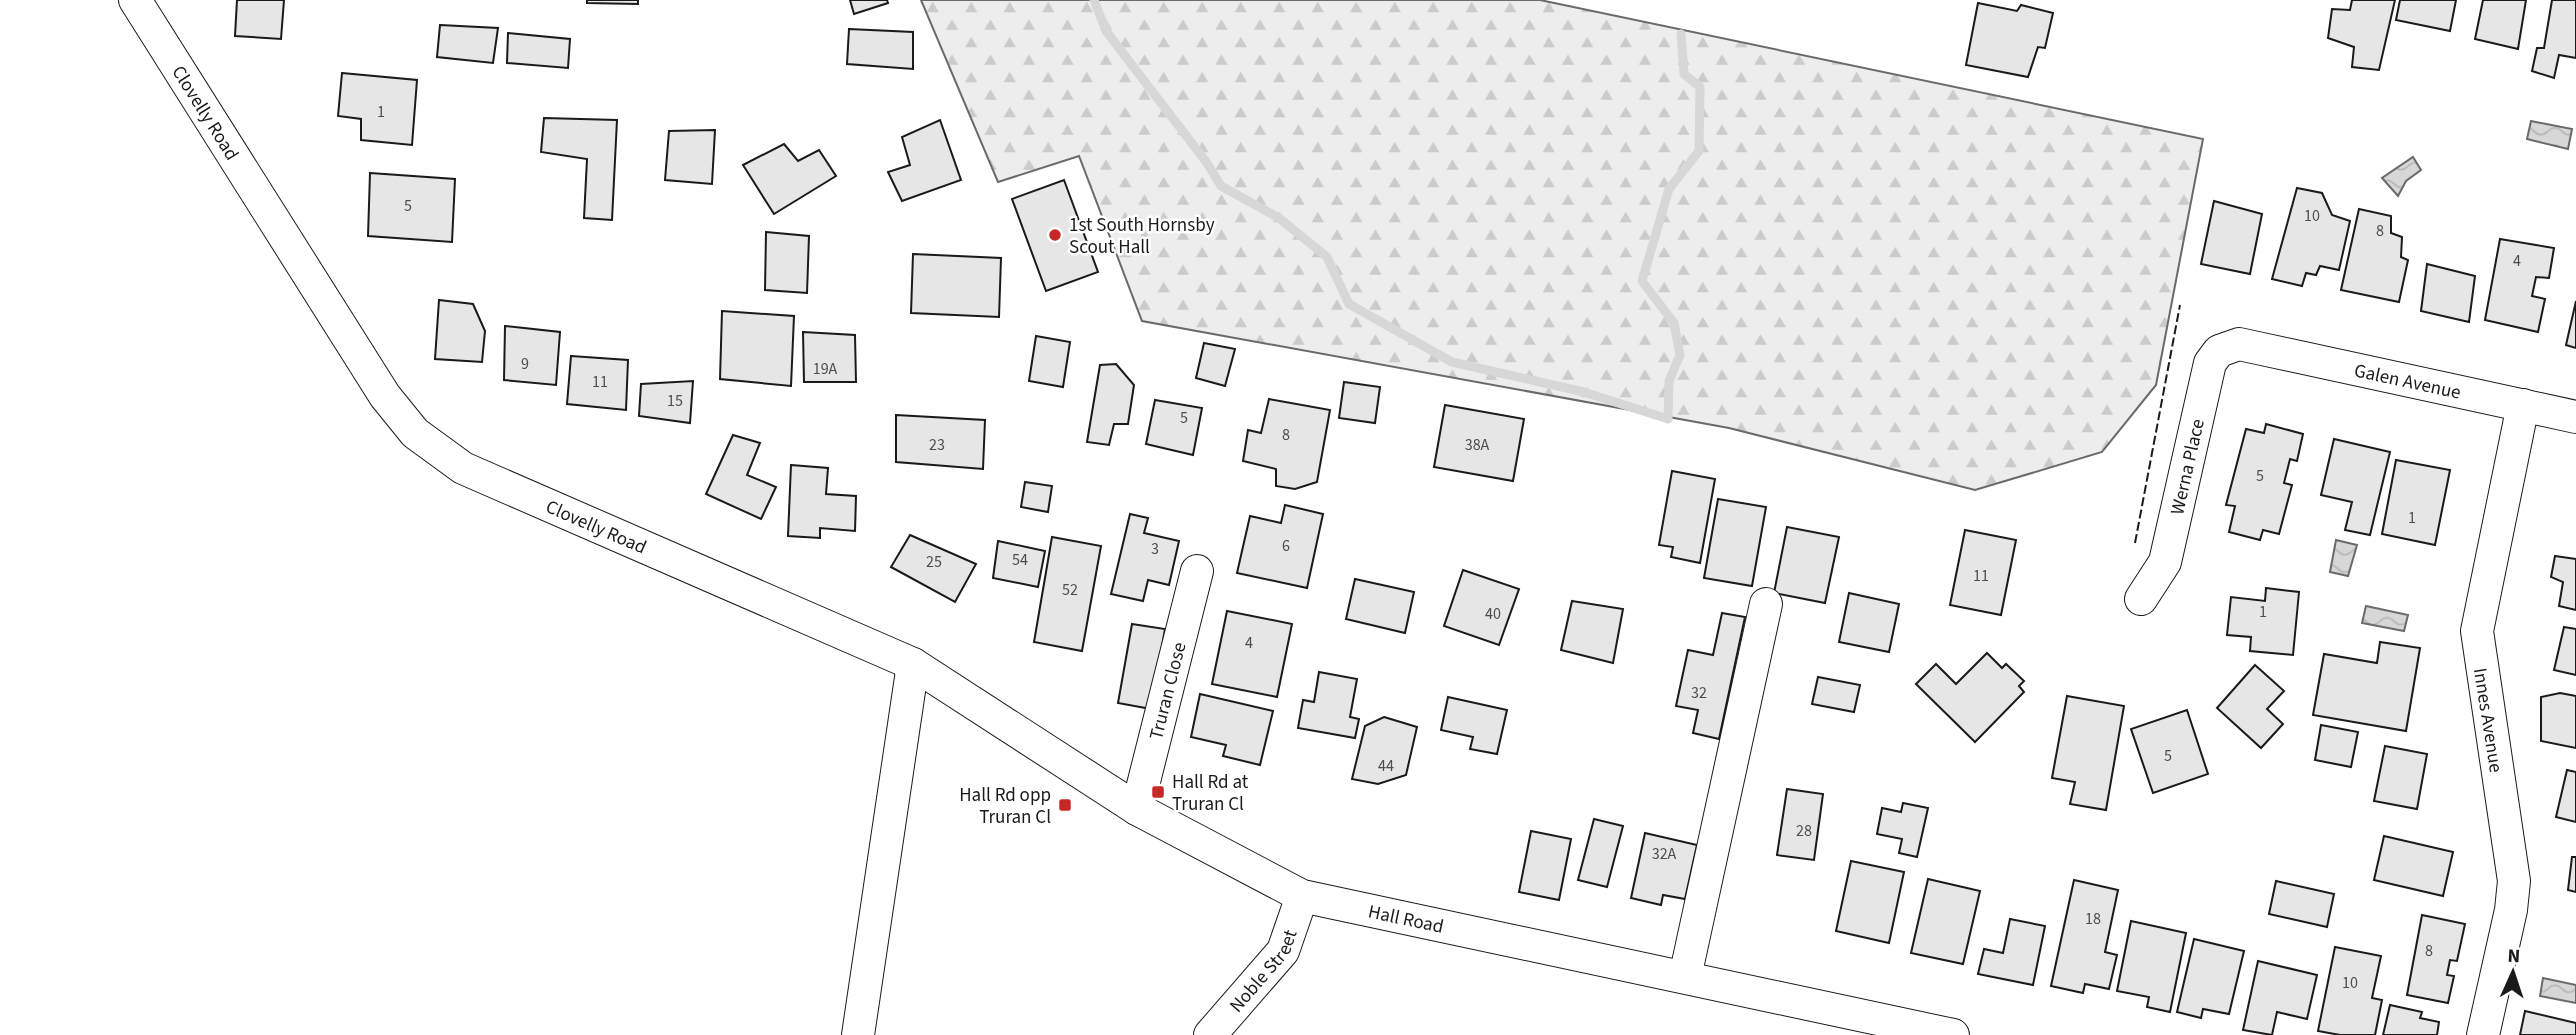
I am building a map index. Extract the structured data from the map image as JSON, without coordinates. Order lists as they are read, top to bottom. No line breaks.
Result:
{"streets":{"street":["Clovelly Road","Galen Avenue","Werna Place","Truran Close","Innes Avenue","Hall Road","Noble Street"]},"crossings":[["Clovelly Road","Hall Road"],["Galen Avenue","Werna Place"],["Galen Avenue","Innes Avenue"],["Truran Close","Hall Road"],["Hall Road","Noble Street"]],"places":{"other":["1st South Hornsby Scout Hall"],"transit":["Hall Rd at Truran Cl","Hall Rd opp Truran Cl"]},"house_numbers":["1","5","10","8","4","9","19A","11","15","5","8","23","38A","5","1","6","3","54","25","11","52","1","40","4","32","5","44","28","32A","18","8","10"],"north":"top"}
